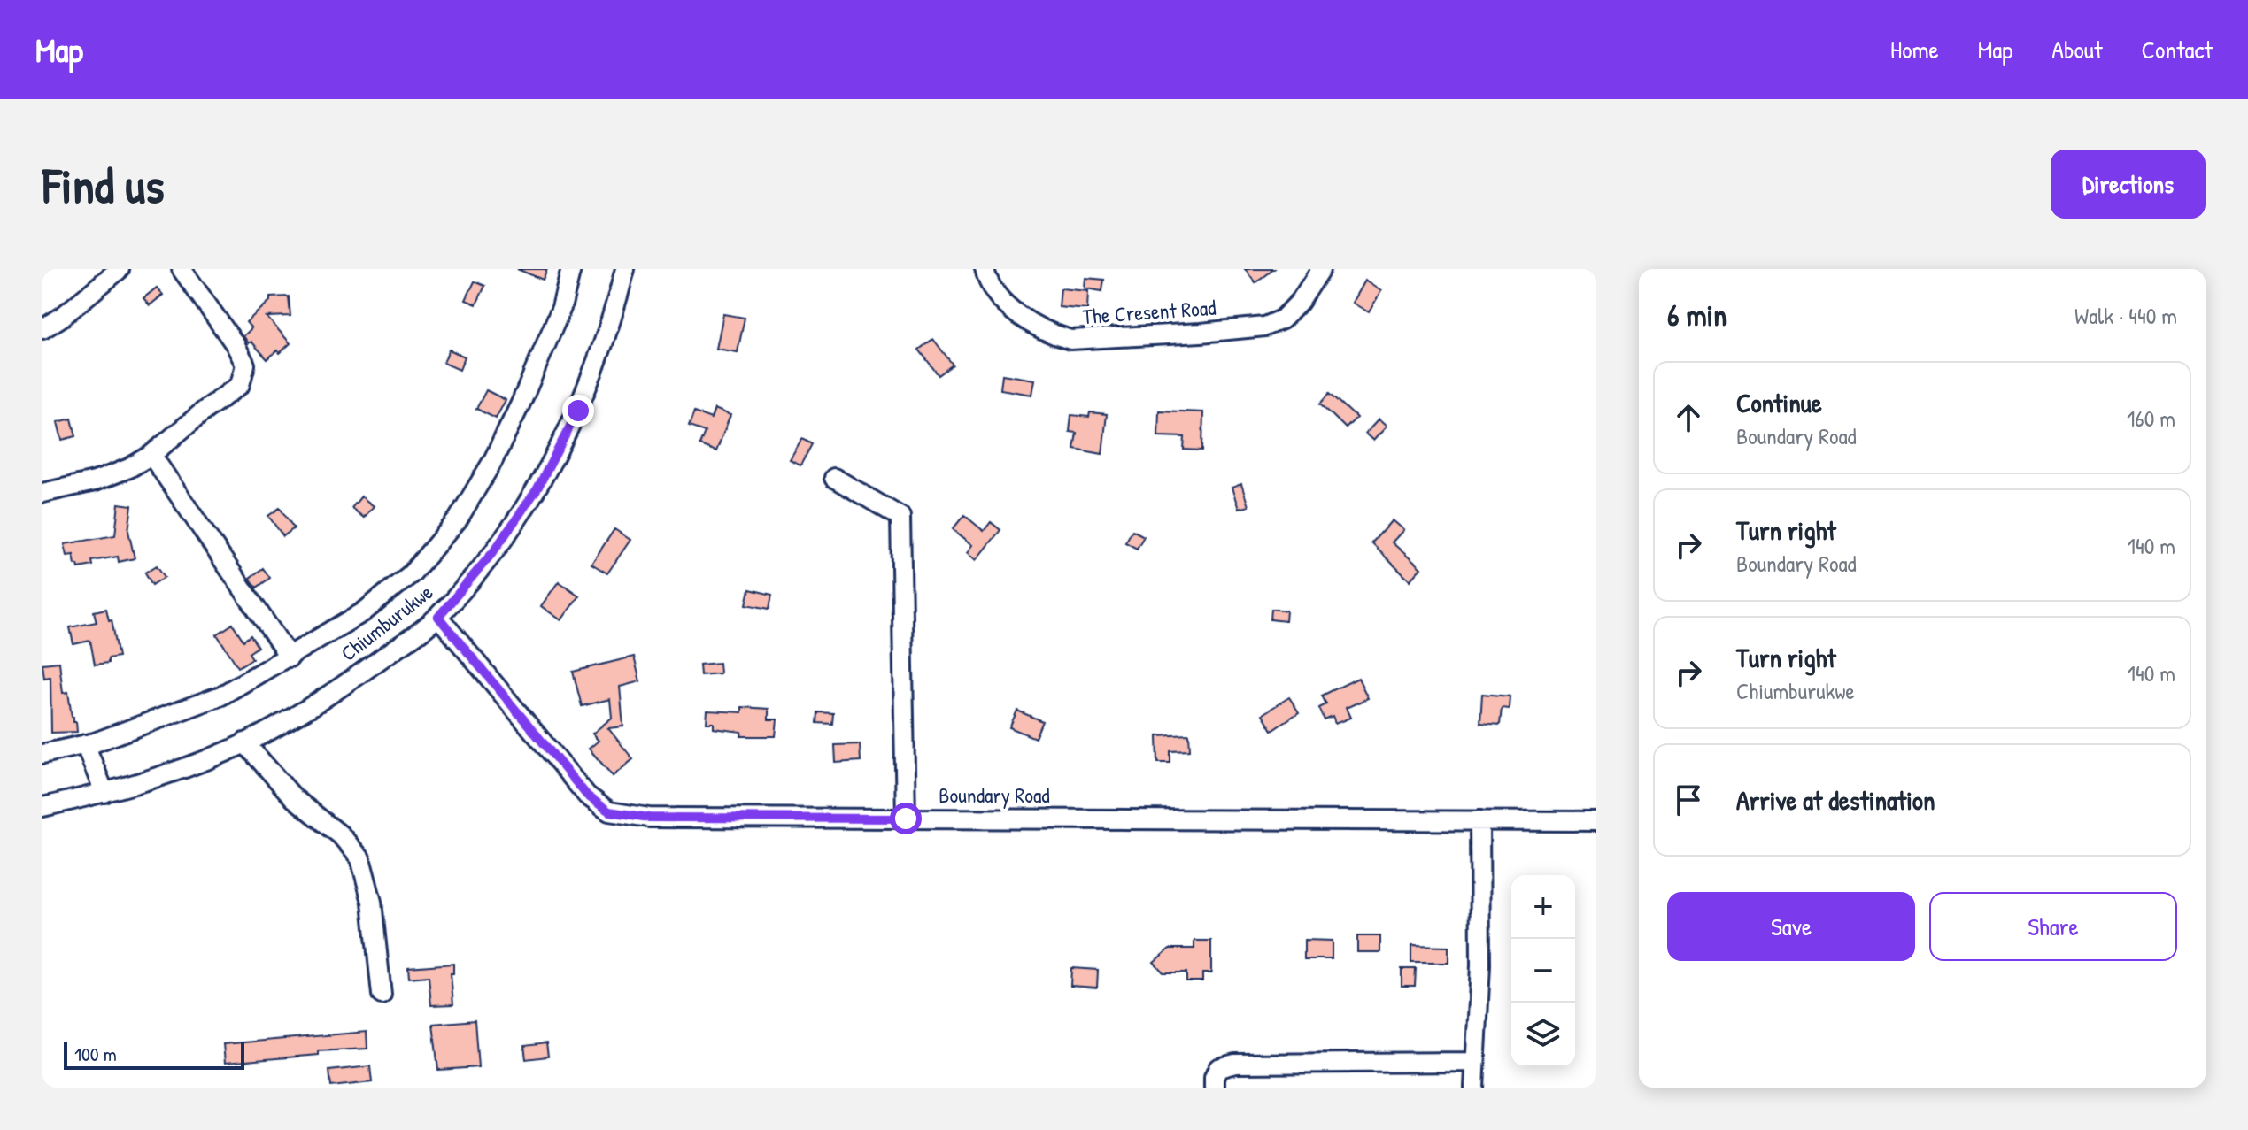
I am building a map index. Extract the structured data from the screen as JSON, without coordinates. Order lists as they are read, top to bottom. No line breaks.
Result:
{"streets":{"street":["The Cresent Road","Chiumburukwe","Boundary Road"]},"crossings":[["Chiumburukwe","Boundary Road"]],"scale_bar":"100 m","page":{"header":"Map","nav":["Home","Map","About","Contact"],"buttons":["Directions",["Save","Share"]],"title":"Find us","heading":["6 min","Walk · 440 m"],"list":[["Continue","Boundary Road","160 m"],["Turn right","Boundary Road","140 m"],["Turn right","Chiumburukwe","140 m"],"Arrive at destination"],"map_buttons":["+","−"],"scale":"100 m"}}
